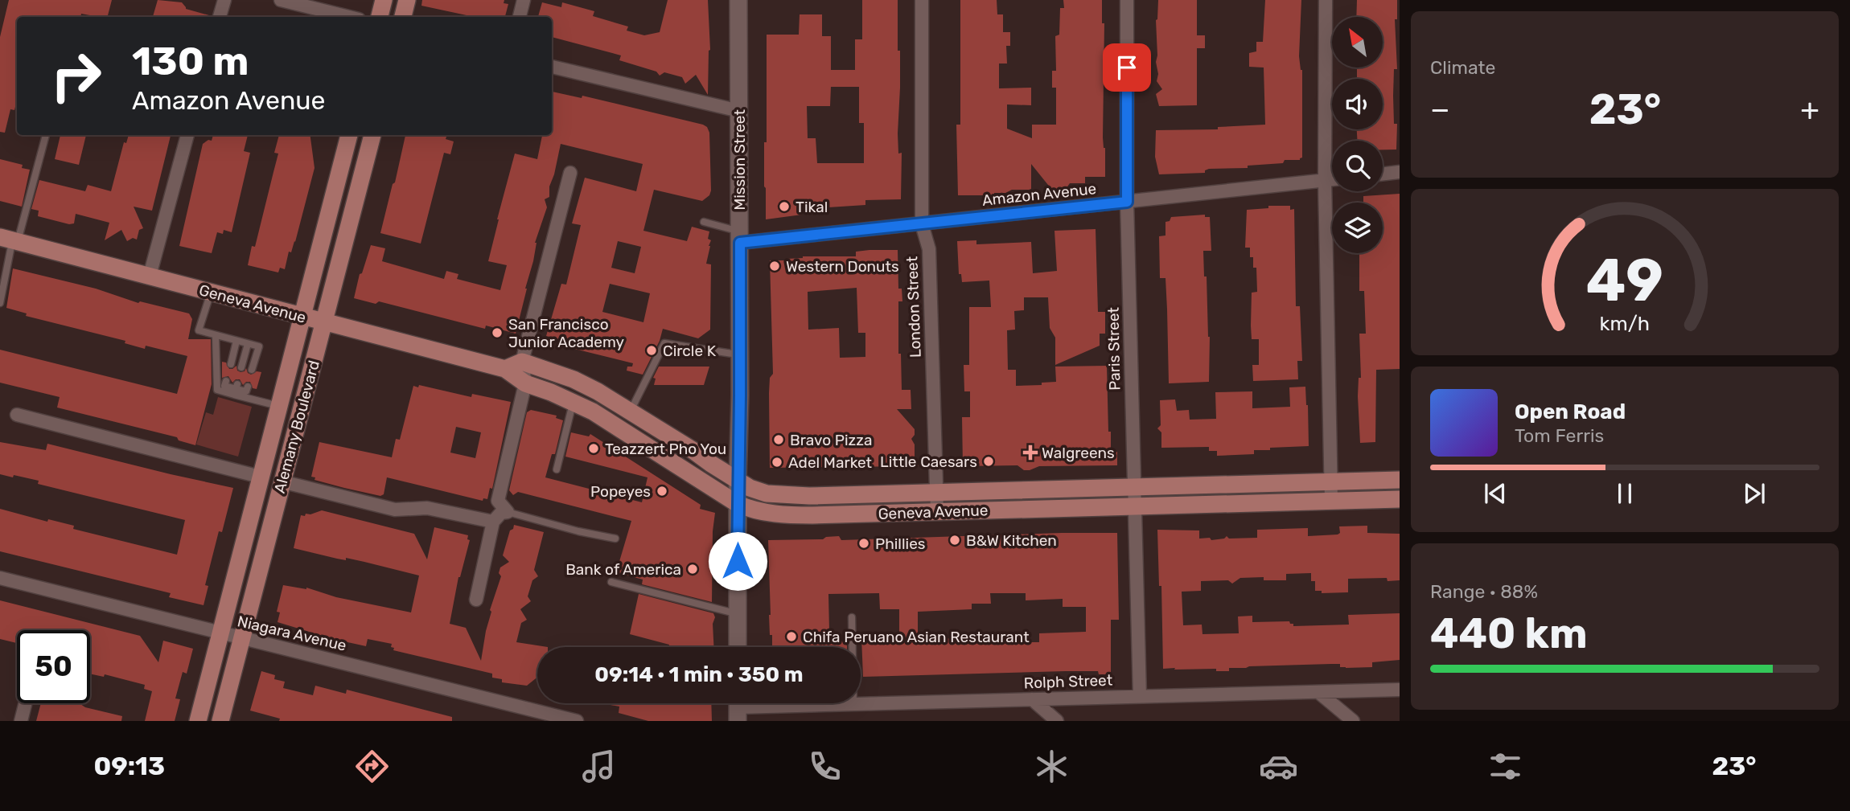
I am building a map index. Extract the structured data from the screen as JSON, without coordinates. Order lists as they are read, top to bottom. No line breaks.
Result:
{"streets":{"main road":["Mission Street","Geneva Avenue","Alemany Boulevard"],"street":["Amazon Avenue","London Street","Paris Street","Niagara Avenue","Rolph Street"]},"crossings":[["Mission Street","Amazon Avenue"],["Mission Street","Geneva Avenue"],["Amazon Avenue","London Street"],["Amazon Avenue","Paris Street"],["Geneva Avenue","London Street"],["Geneva Avenue","Paris Street"],["Geneva Avenue","Alemany Boulevard"],["Paris Street","Rolph Street"],["Alemany Boulevard","Niagara Avenue"]],"places":{"other":["Tikal","Western Donuts","San Francisco Junior Academy","Circle K","Bravo Pizza","Teazzert Pho You","Little Caesars","Adel Market","Popeyes","B&W Kitchen","Phillies","Bank of America","Chifa Peruano Asian Restaurant"],"health":["Walgreens"]},"north":"top left","page":{"tile":["Climate",["Range · 88%","440 km"]],"turn":["130 m","Amazon Avenue"],"heat":["−","23°","+"],"song":["Open Road","Tom Ferris"],"limit":"50","trip":"09:14 · 1 min · 350 m","tabs":["09:13","23°"],"gauge":["49","km/h"]}}
